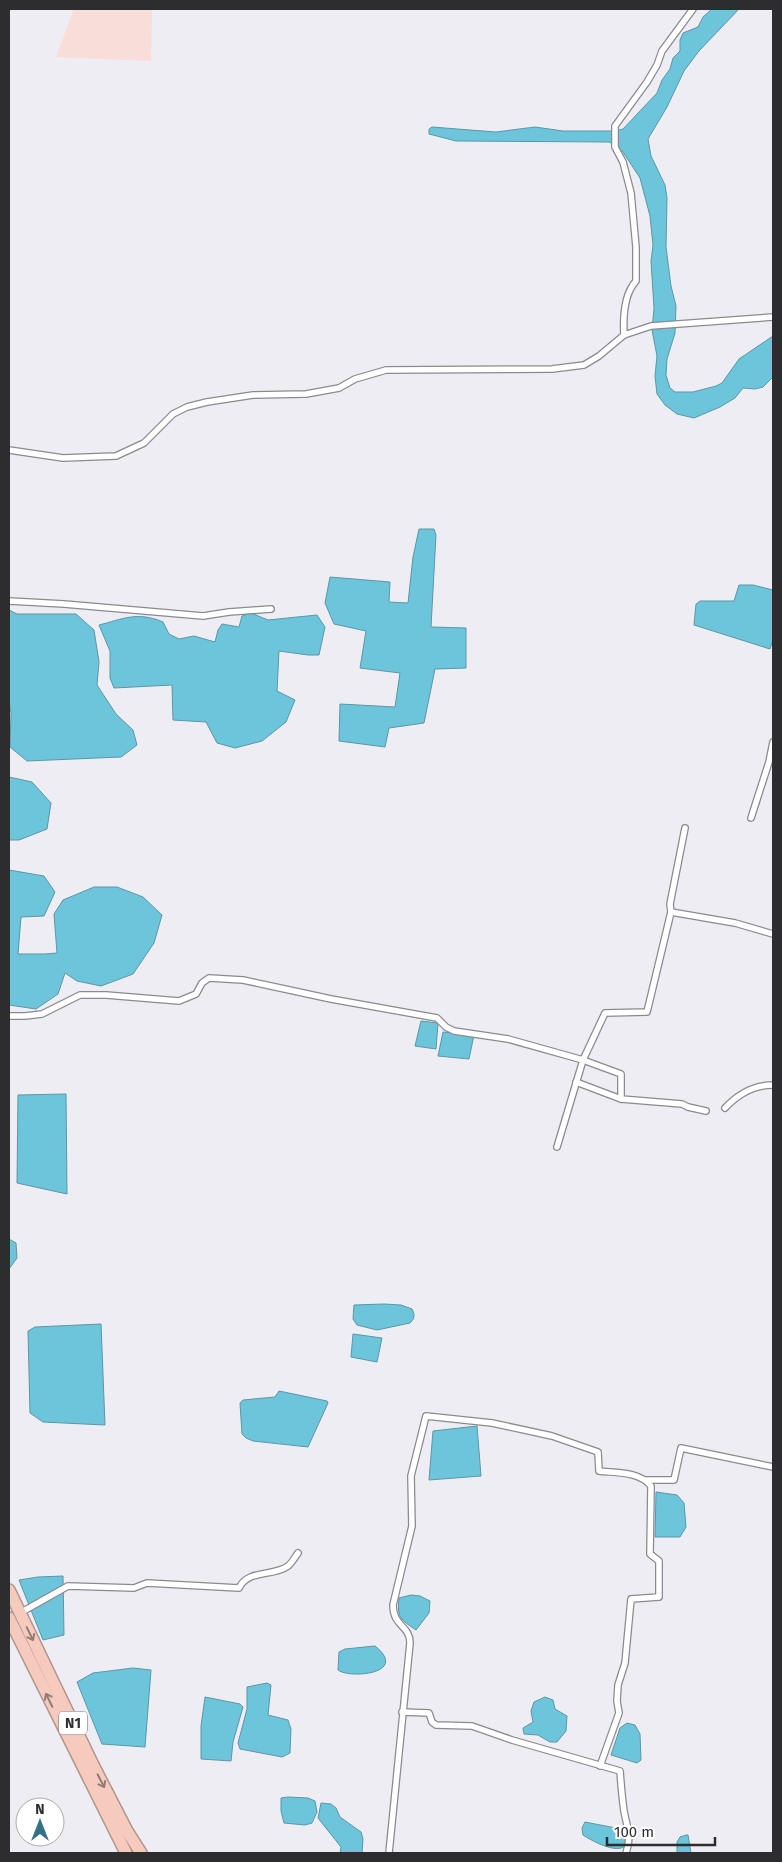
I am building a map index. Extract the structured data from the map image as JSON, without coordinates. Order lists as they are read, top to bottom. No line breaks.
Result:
{"streets":{"highway":["N1"]},"scale_bar":"100 m","north":"top"}
